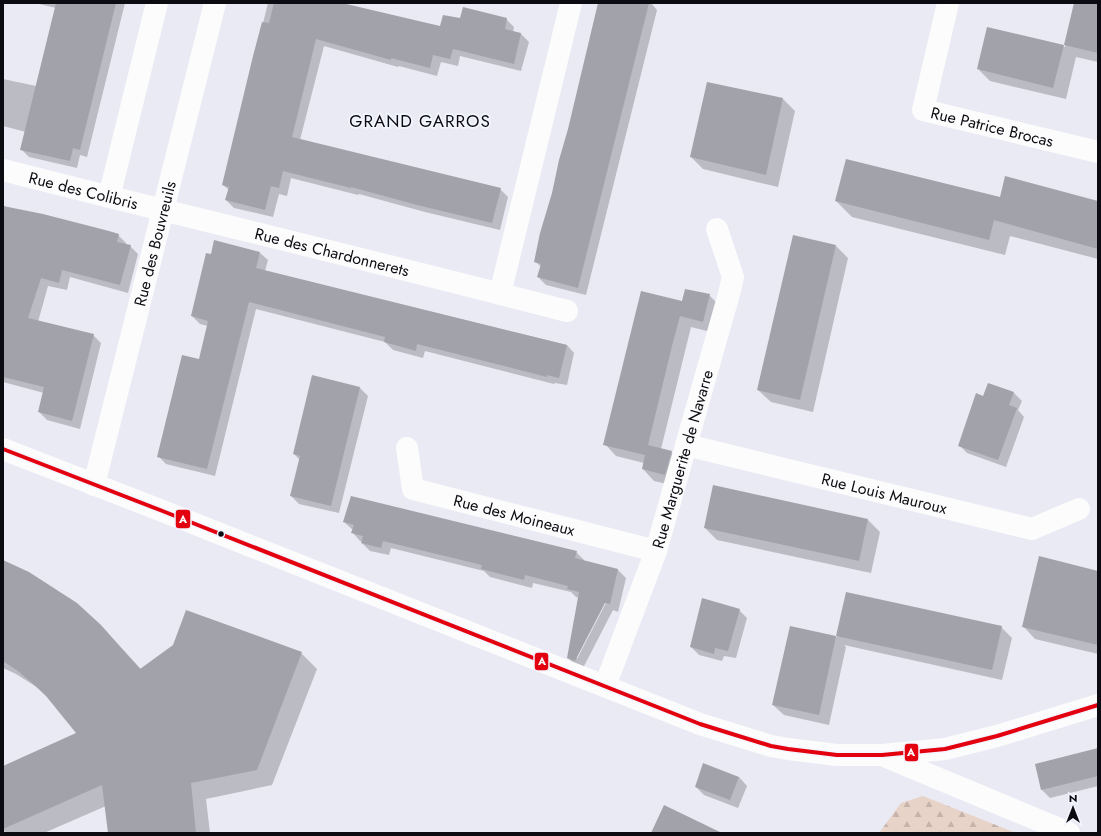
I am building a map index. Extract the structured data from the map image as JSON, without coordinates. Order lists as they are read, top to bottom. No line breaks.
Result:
{"streets":{"street":["Rue Patrice Brocas","Rue des Colibris","Rue des Bouvreuils","Rue des Chardonnerets","Rue Marguerite de Navarre","Rue Louis Mauroux","Rue des Moineaux"]},"crossings":[["Rue des Colibris","Rue des Bouvreuils"],["Rue des Colibris","Rue des Chardonnerets"],["Rue des Bouvreuils","Rue des Chardonnerets"],["Rue Marguerite de Navarre","Rue Louis Mauroux"],["Rue Marguerite de Navarre","Rue des Moineaux"]],"districts":["GRAND GARROS"],"lines":["transit line A"],"north":"top"}
